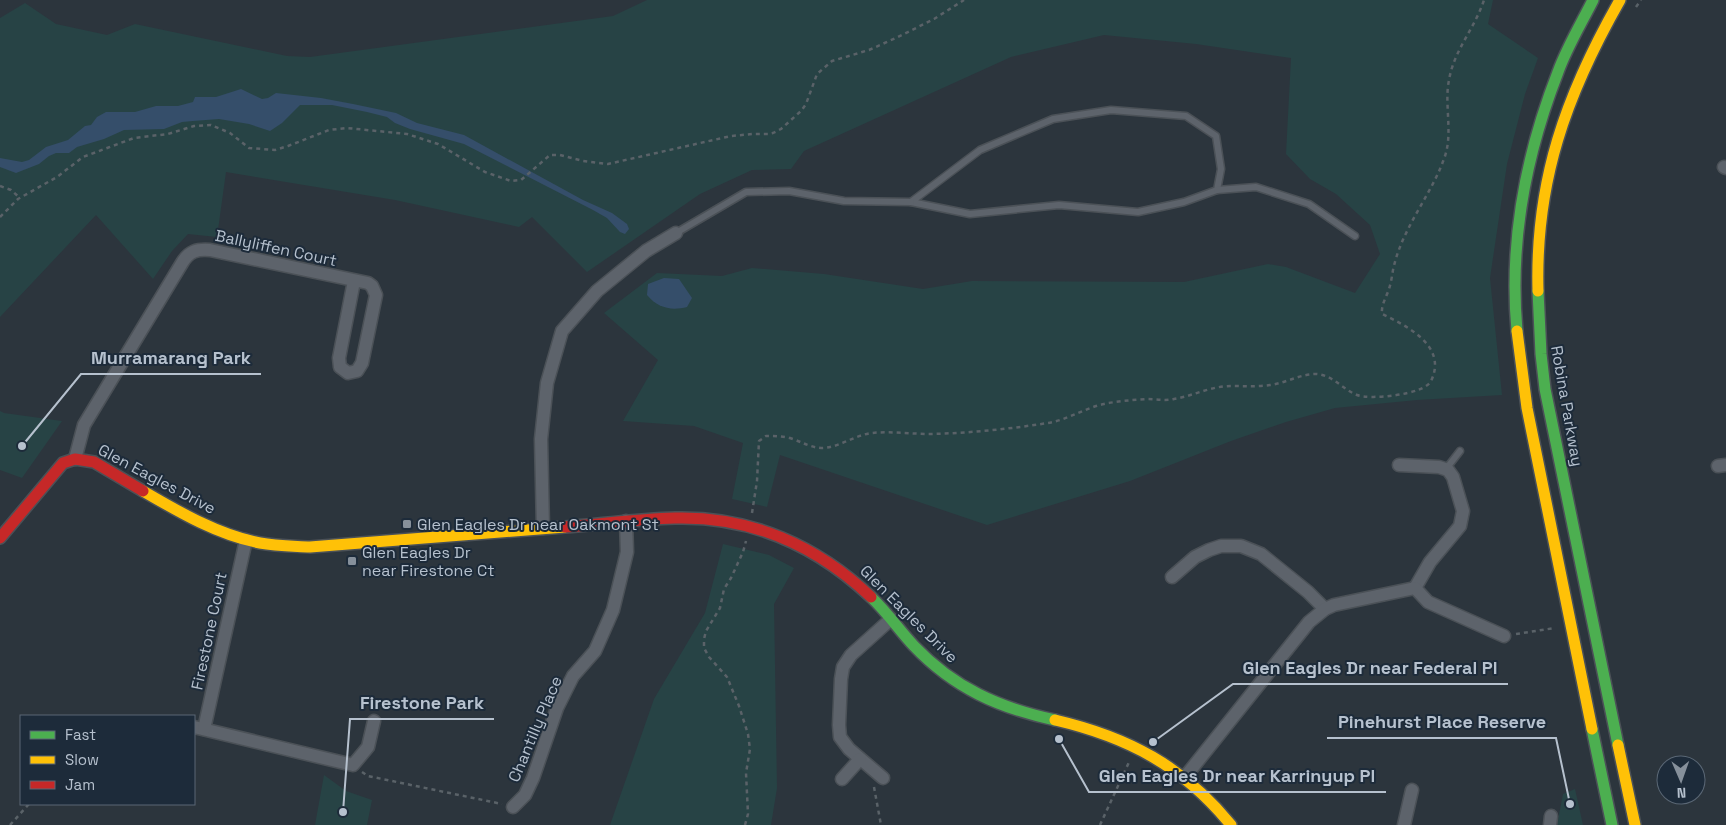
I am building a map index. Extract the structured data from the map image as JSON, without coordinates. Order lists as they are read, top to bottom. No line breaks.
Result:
{"streets":{"main road":["Robina Parkway","Glen Eagles Drive"],"street":["Ballyliffen Court","Firestone Court","Chantilly Place"]},"crossings":[["Ballyliffen Court","Glen Eagles Drive"],["Glen Eagles Drive","Firestone Court"],["Glen Eagles Drive","Chantilly Place"]],"places":{"other":["Murramarang Park","Glen Eagles Dr near Karrinyup Pl","Glen Eagles Dr near Federal Pl","Pinehurst Place Reserve","Firestone Park"],"transit":["Glen Eagles Dr near Oakmont St","Glen Eagles Dr near Firestone Ct"]},"legend":["Fast","Slow","Jam"],"north":"bottom"}
